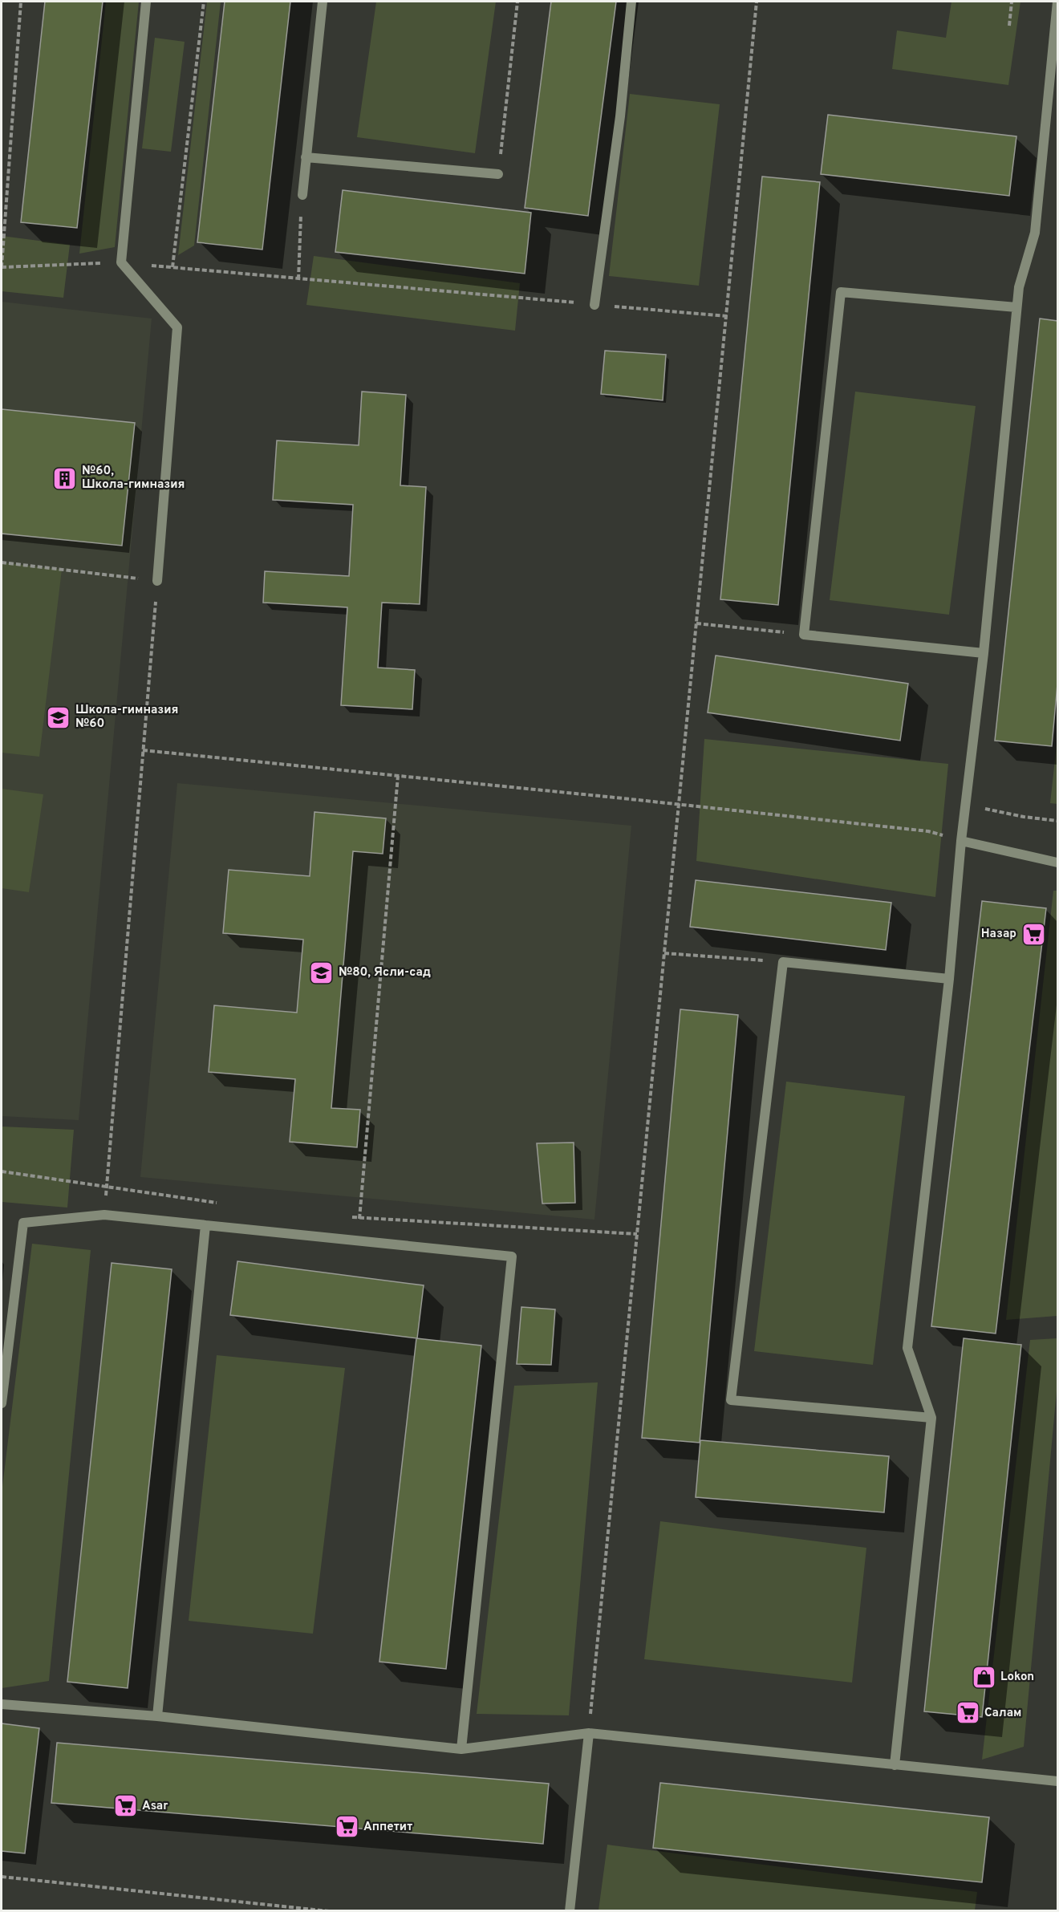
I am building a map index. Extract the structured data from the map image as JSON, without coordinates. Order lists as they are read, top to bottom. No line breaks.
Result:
{"places":{"building":["№60, Школа-гимназия"],"school or university":["Школа-гимназия №60","№80, Ясли-сад"],"supermarket":["Назар","Салам","Asar","Аппетит"],"shop":["Lokon"]}}
